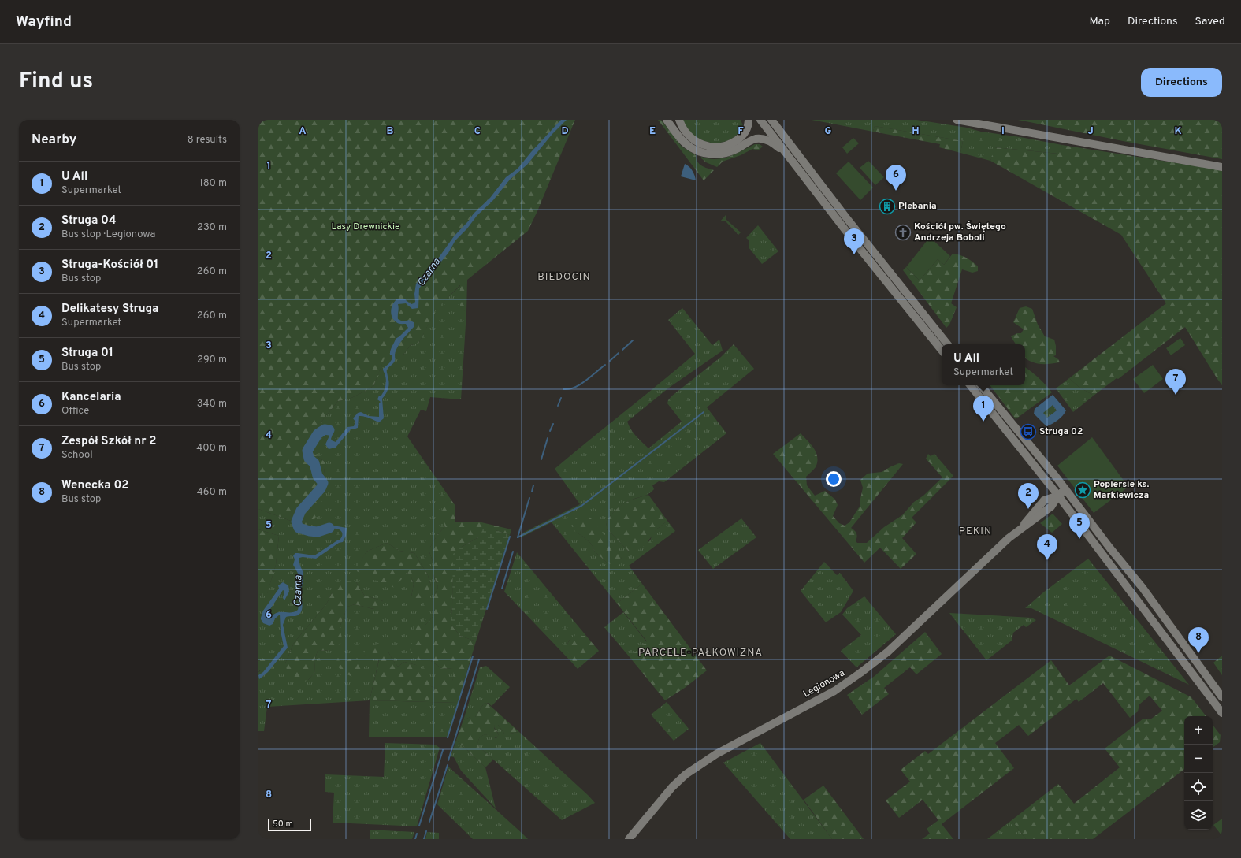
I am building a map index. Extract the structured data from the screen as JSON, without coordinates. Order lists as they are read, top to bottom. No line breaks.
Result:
{"streets":{"main road":["Legionowa"]},"districts":["BIEDOCIN","PEKIN","PARCELE-PAŁKOWIZNA"],"water":["Czarna"],"parks":["Lasy Drewnickie"],"places":{"building":["Plebania"],"church":["Kościół pw. Świętego Andrzeja Boboli"],"bus stop":["Struga 02"],"place":["Popiersie ks. Markiewicza"]},"scale_bar":"50 m","page":{"header":"Wayfind","nav":["Map","Directions","Saved"],"title":"Find us","buttons":"Directions","heading":["Nearby","8 results"],"list":[{"mark":"1","name":"U Ali","note":"Supermarket","value":"180 m"},{"mark":"2","name":"Struga 04","note":"Bus stop · Legionowa","value":"230 m"},{"mark":"3","name":"Struga-Kościół 01","note":"Bus stop","value":"260 m"},{"mark":"4","name":"Delikatesy Struga","note":"Supermarket","value":"260 m"},{"mark":"5","name":"Struga 01","note":"Bus stop","value":"290 m"},{"mark":"6","name":"Kancelaria","note":"Office","value":"340 m"},{"mark":"7","name":"Zespół Szkół nr 2","note":"School","value":"400 m"},{"mark":"8","name":"Wenecka 02","note":"Bus stop","value":"460 m"}],"pins":["6","3","7","1","2","5","4","8"],"popup":["U Ali","Supermarket"],"map_buttons":["+","−"],"scale":"50 m"},"grid":{"columns":["A","B","C","D","E","F","G","H","I","J","K"],"rows":["1","2","3","4","5","6","7","8"]}}
